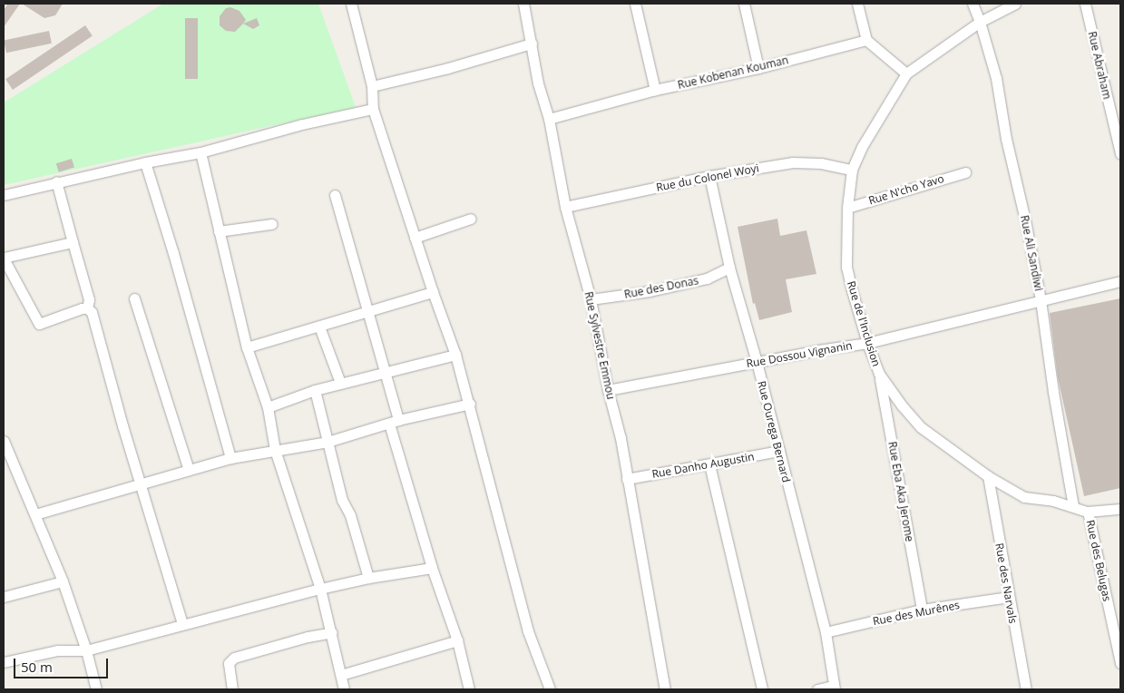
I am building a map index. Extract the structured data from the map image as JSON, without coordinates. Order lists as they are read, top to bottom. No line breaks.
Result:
{"streets":{"street":["Rue Abraham","Rue Kobenan Kouman","Rue du Colonel Woyi","Rue N'cho Yavo","Rue Ali Sandiwi","Rue des Donas","Rue de l'Inclusion","Rue Sylvestre Emmou","Rue Dossou Vignanin","Rue Ourega Bernard","Rue Danho Augustin","Rue Eba Aka Jerome","Rue des Belugas","Rue des Narvals","Rue des Murênes"]},"crossings":[["Rue Kobenan Kouman","Rue Sylvestre Emmou"],["Rue du Colonel Woyi","Rue de l'Inclusion"],["Rue du Colonel Woyi","Rue Sylvestre Emmou"],["Rue du Colonel Woyi","Rue Ourega Bernard"],["Rue N'cho Yavo","Rue de l'Inclusion"],["Rue Ali Sandiwi","Rue de l'Inclusion"],["Rue Ali Sandiwi","Rue Dossou Vignanin"],["Rue des Donas","Rue Sylvestre Emmou"],["Rue des Donas","Rue Ourega Bernard"],["Rue de l'Inclusion","Rue Dossou Vignanin"],["Rue de l'Inclusion","Rue Eba Aka Jerome"],["Rue de l'Inclusion","Rue des Belugas"],["Rue de l'Inclusion","Rue des Narvals"],["Rue Sylvestre Emmou","Rue Dossou Vignanin"],["Rue Sylvestre Emmou","Rue Danho Augustin"],["Rue Dossou Vignanin","Rue Ourega Bernard"],["Rue Ourega Bernard","Rue Danho Augustin"],["Rue Ourega Bernard","Rue des Murênes"],["Rue Eba Aka Jerome","Rue des Murênes"],["Rue des Narvals","Rue des Murênes"]],"scale_bar":"50 m"}
